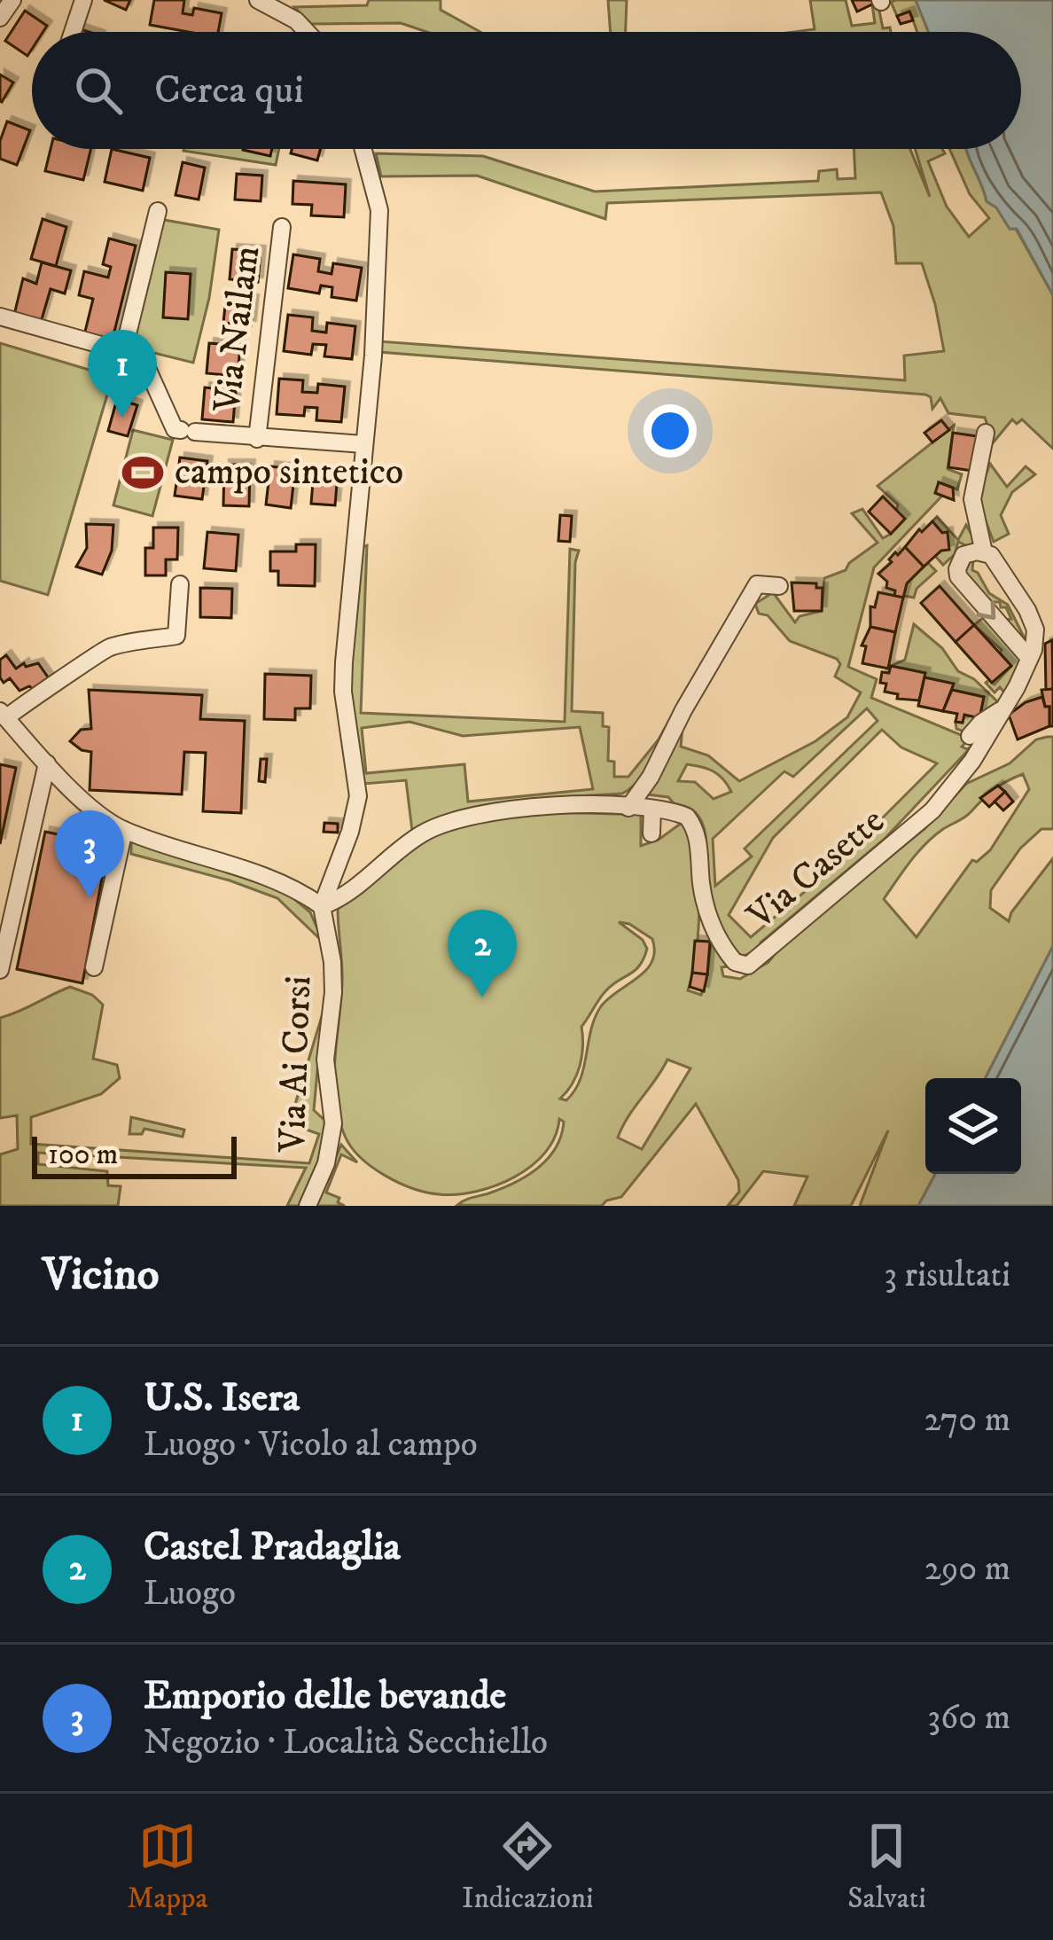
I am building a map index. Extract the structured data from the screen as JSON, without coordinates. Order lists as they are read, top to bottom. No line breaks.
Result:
{"streets":{"street":["Via Nailam","Via Casette","Via Ai Corsi"]},"crossings":[["Via Casette","Via Ai Corsi"]],"places":{"sports":["campo sintetico"]},"scale_bar":"100 m","page":{"search":"Cerca qui","pins":["1","3","2"],"scale":"100 m","heading":["Vicino","3 risultati"],"list":[{"mark":"1","name":"U.S. Isera","note":"Luogo · Vicolo al campo","value":"270 m"},{"mark":"2","name":"Castel Pradaglia","note":"Luogo","value":"290 m"},{"mark":"3","name":"Emporio delle bevande","note":"Negozio · Località Secchiello","value":"360 m"}],"nav":["Mappa","Indicazioni","Salvati"]}}
